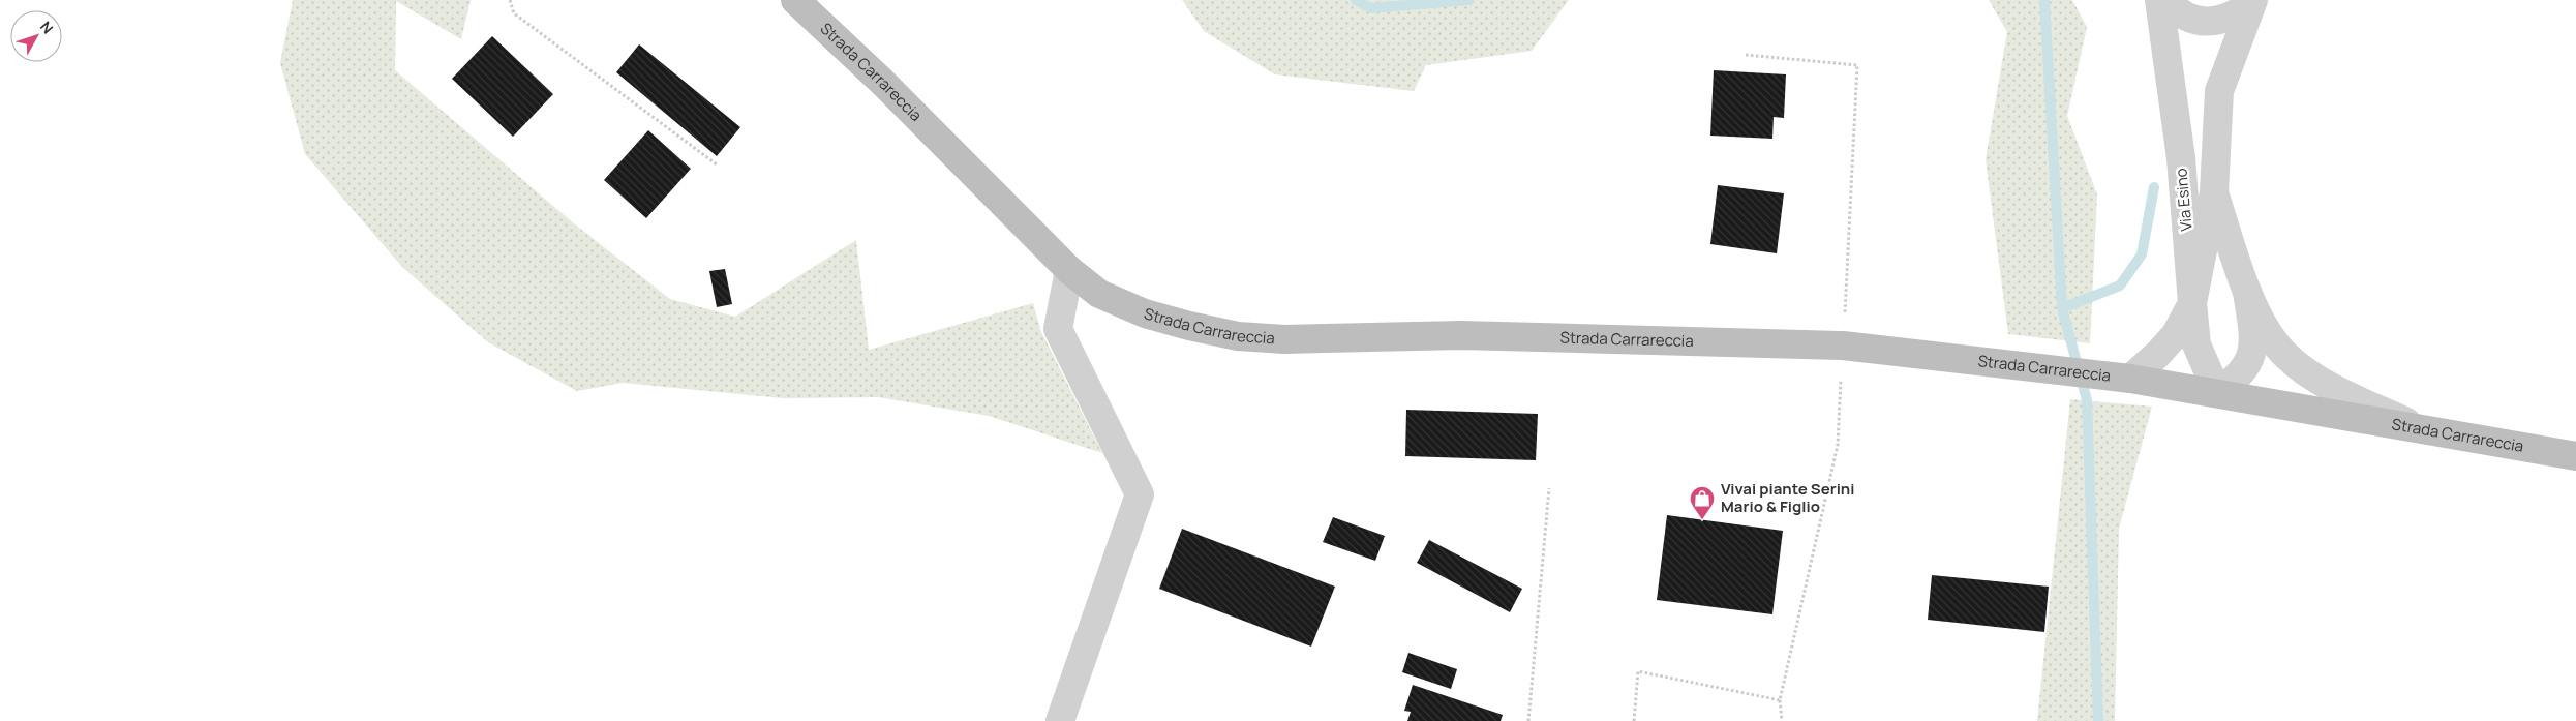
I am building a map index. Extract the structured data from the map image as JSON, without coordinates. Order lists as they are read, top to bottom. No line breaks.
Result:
{"streets":{"main road":["Strada Carrareccia"],"street":["Via Esino"]},"crossings":[["Strada Carrareccia","Via Esino"]],"places":{"shop":["Vivai piante Serini Mario & Figlio"]},"north":"top right"}
